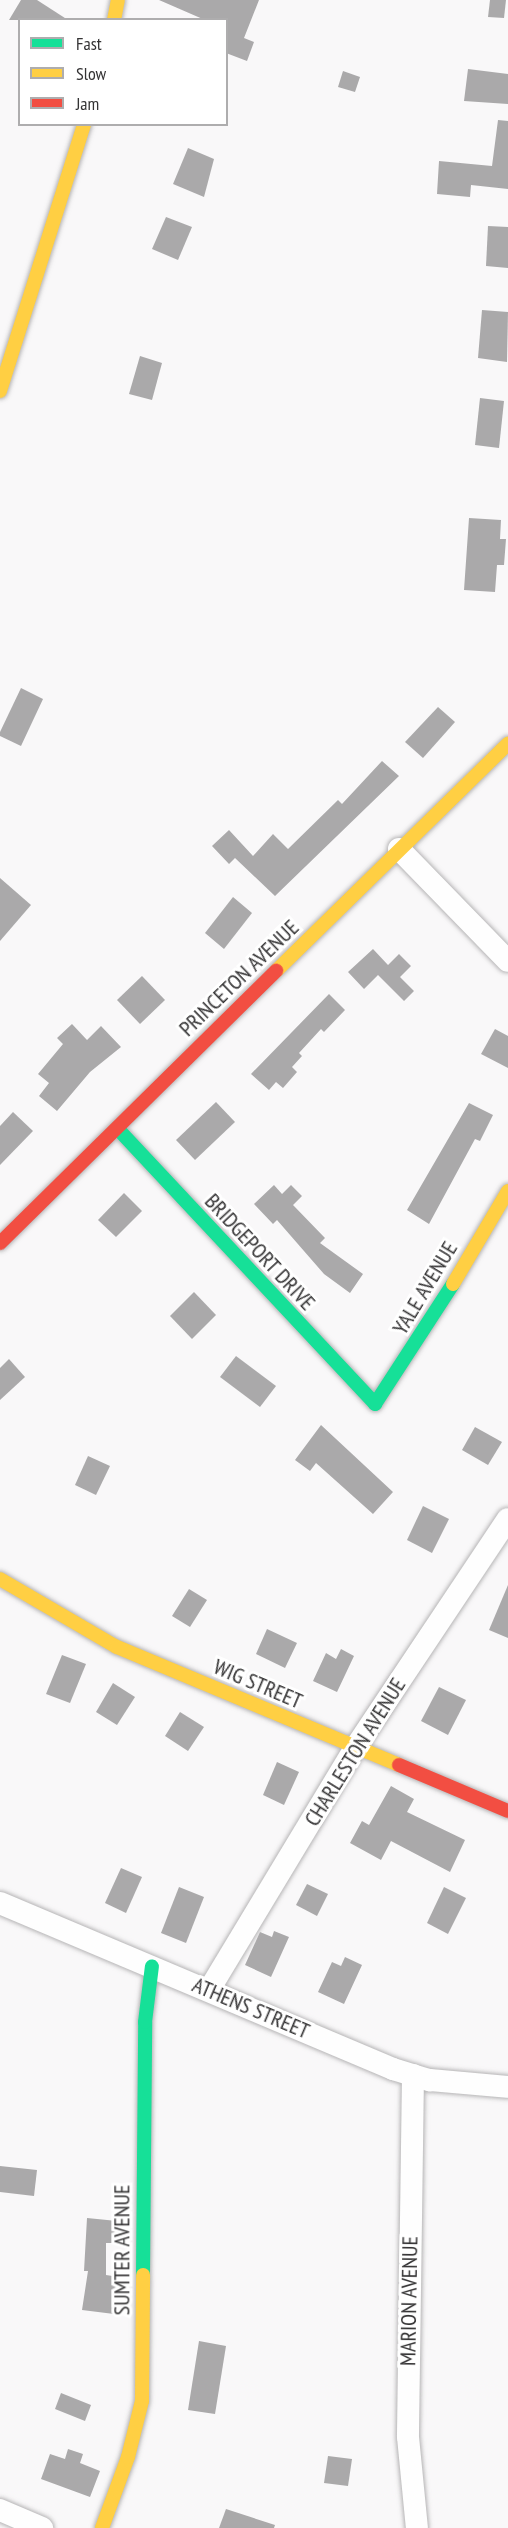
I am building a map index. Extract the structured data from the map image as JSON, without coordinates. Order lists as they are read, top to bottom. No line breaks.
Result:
{"streets":{"street":["PRINCETON AVENUE","BRIDGEPORT DRIVE","YALE AVENUE","WIG STREET","CHARLESTON AVENUE","ATHENS STREET","SUMTER AVENUE","MARION AVENUE"]},"crossings":[["PRINCETON AVENUE","BRIDGEPORT DRIVE"],["BRIDGEPORT DRIVE","YALE AVENUE"],["WIG STREET","CHARLESTON AVENUE"],["CHARLESTON AVENUE","ATHENS STREET"],["ATHENS STREET","SUMTER AVENUE"],["ATHENS STREET","MARION AVENUE"]],"legend":["Fast","Slow","Jam"]}
